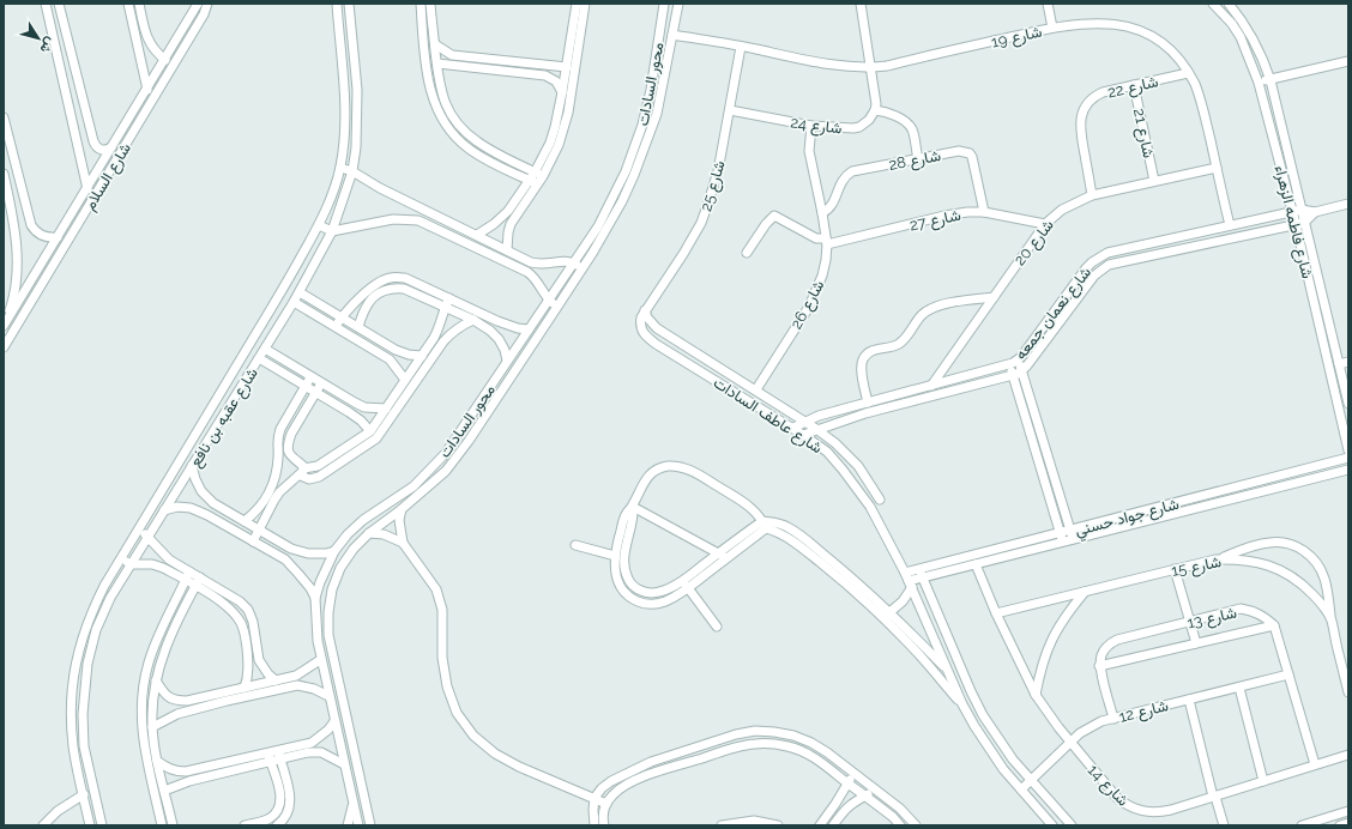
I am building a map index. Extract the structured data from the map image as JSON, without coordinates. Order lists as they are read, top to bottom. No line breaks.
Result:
{"streets":{"street":["شارع 19","محور السادات","شارع 22","شارع 24","شارع 21","شارع 28","شارع السلام","شارع 25","شارع 27","شارع فاطمه الزهراء","شارع 20","شارع 26","شارع نعمان جمعه","شارع عاطف السادات","شارع عقبه بن نافع","شارع جواد حسني","شارع 15","شارع 13","شارع 12","شارع 14"]},"crossings":[["شارع 19","محور السادات"],["شارع 19","شارع 22"],["شارع 19","شارع 25"],["شارع 19","شارع 20"],["شارع 19","شارع نعمان جمعه"],["شارع 22","شارع 21"],["شارع 22","شارع 20"],["شارع 24","شارع 25"],["شارع 24","شارع 26"],["شارع 21","شارع 20"],["شارع 28","شارع 27"],["شارع 28","شارع 26"],["شارع 25","شارع عاطف السادات"],["شارع 27","شارع 20"],["شارع 27","شارع 26"],["شارع فاطمه الزهراء","شارع نعمان جمعه"],["شارع 20","شارع نعمان جمعه"],["شارع 26","شارع عاطف السادات"],["شارع نعمان جمعه","شارع عاطف السادات"],["شارع عاطف السادات","شارع جواد حسني"],["شارع عاطف السادات","شارع 12"],["شارع جواد حسني","شارع 14"],["شارع 15","شارع 14"],["شارع 12","شارع 14"]],"north":"bottom right"}
